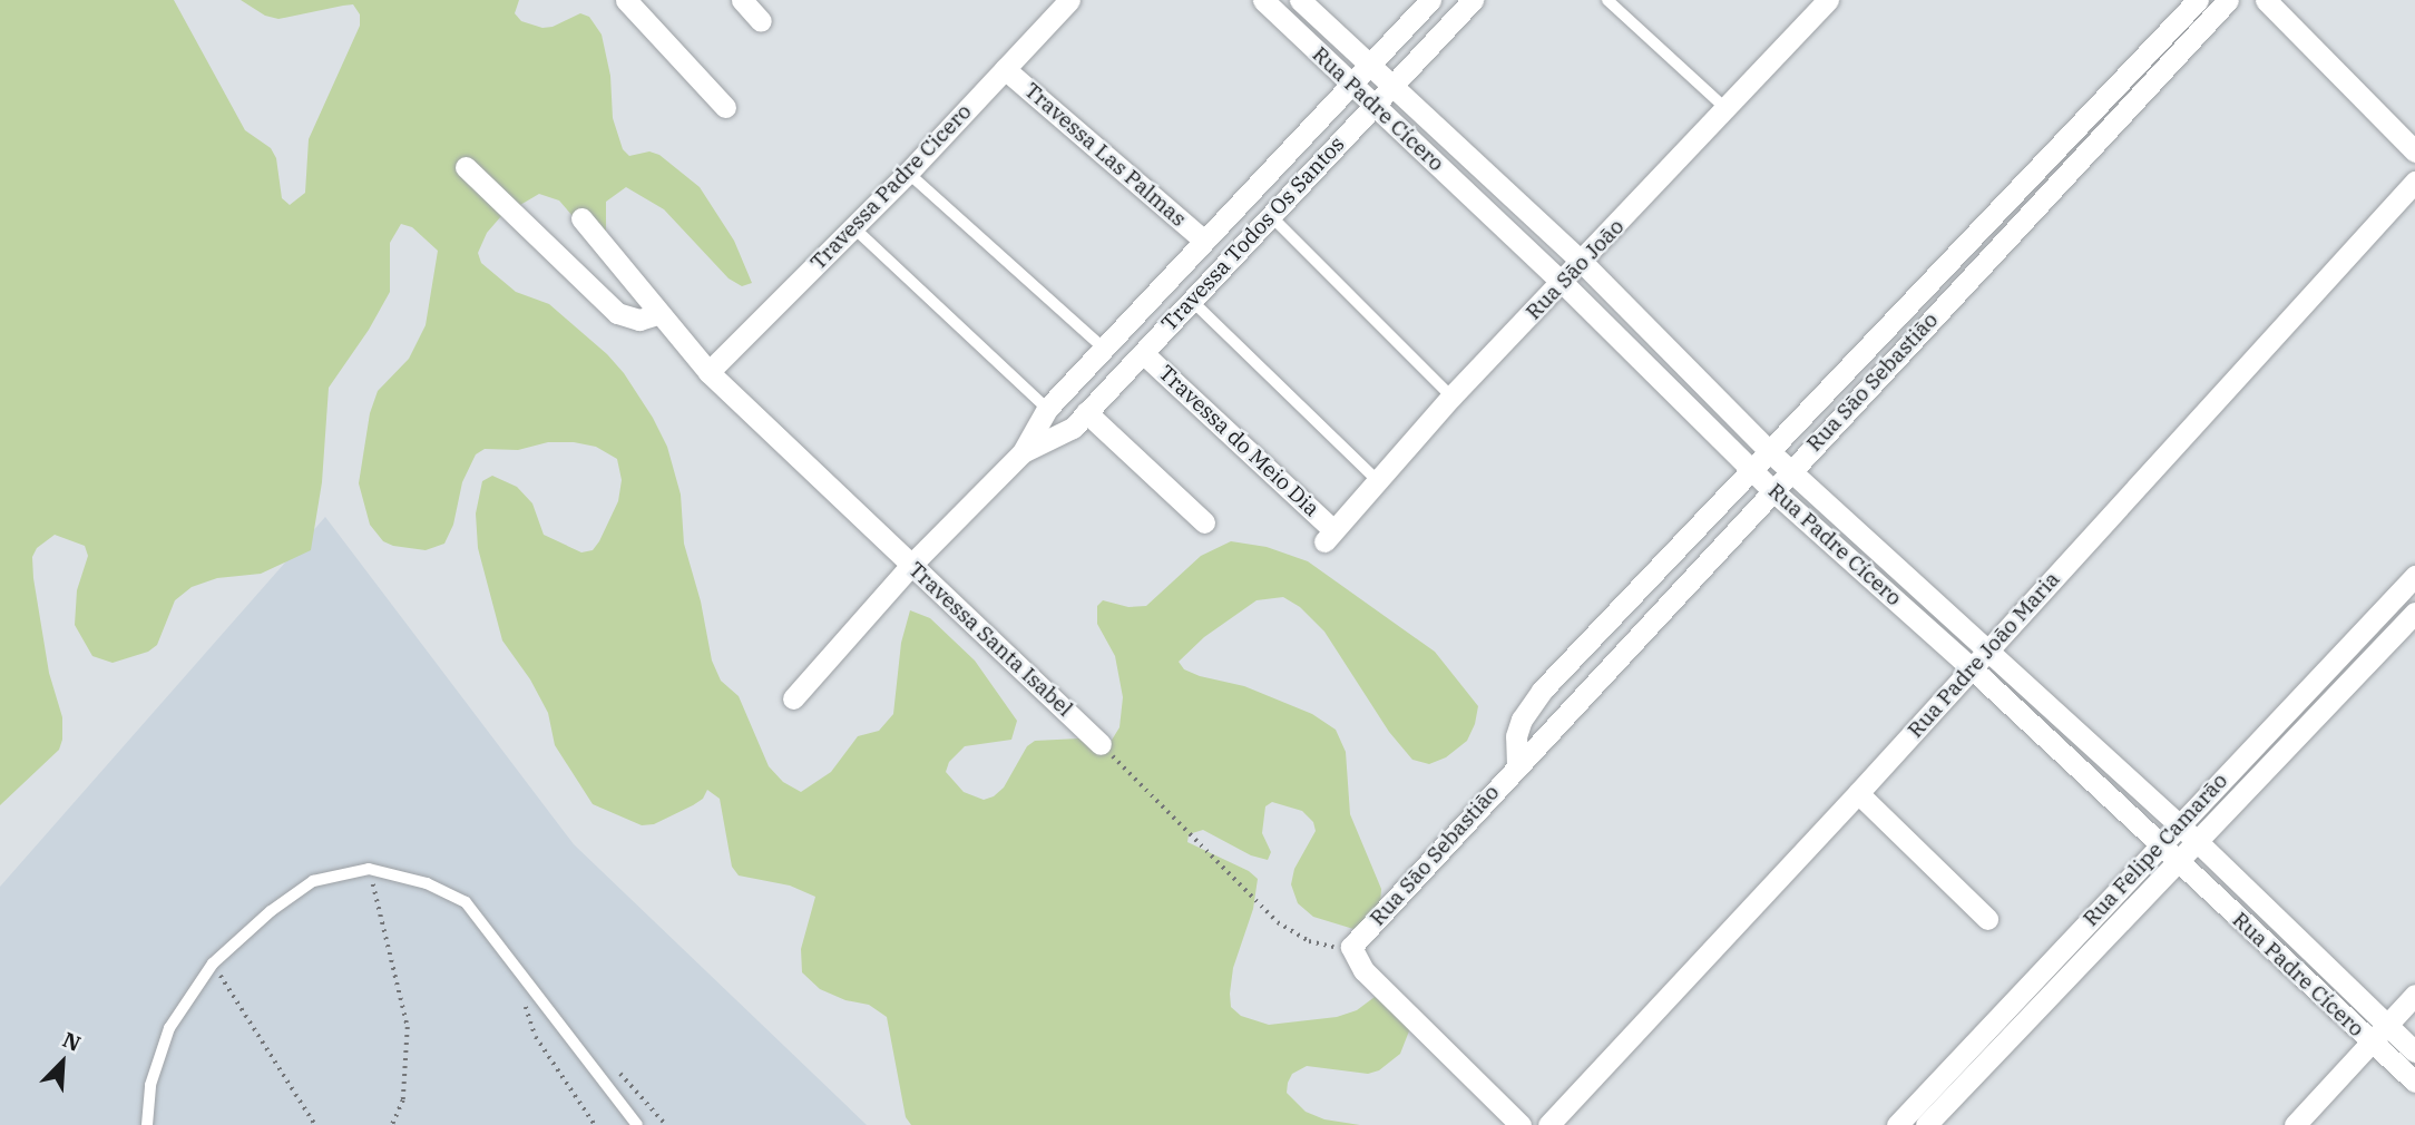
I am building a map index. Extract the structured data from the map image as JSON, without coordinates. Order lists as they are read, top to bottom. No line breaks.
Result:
{"streets":{"street":["Rua Padre Cícero","Travessa Las Palmas","Travessa Padre Cicero","Travessa Todos Os Santos","Rua São João","Rua São Sebastião","Travessa do Meio Dia","Travessa Santa Isabel","Rua Padre João Maria","Rua Felipe Camarão"]},"crossings":[["Rua Padre Cícero","Travessa Todos Os Santos"],["Rua Padre Cícero","Rua São João"],["Rua Padre Cícero","Rua São Sebastião"],["Rua Padre Cícero","Rua Padre João Maria"],["Rua Padre Cícero","Rua Felipe Camarão"],["Travessa Las Palmas","Travessa Padre Cicero"],["Travessa Las Palmas","Travessa Todos Os Santos"],["Travessa Padre Cicero","Travessa Santa Isabel"],["Travessa Todos Os Santos","Travessa do Meio Dia"],["Travessa Todos Os Santos","Travessa Santa Isabel"],["Rua São João","Travessa do Meio Dia"]],"north":"top right"}
